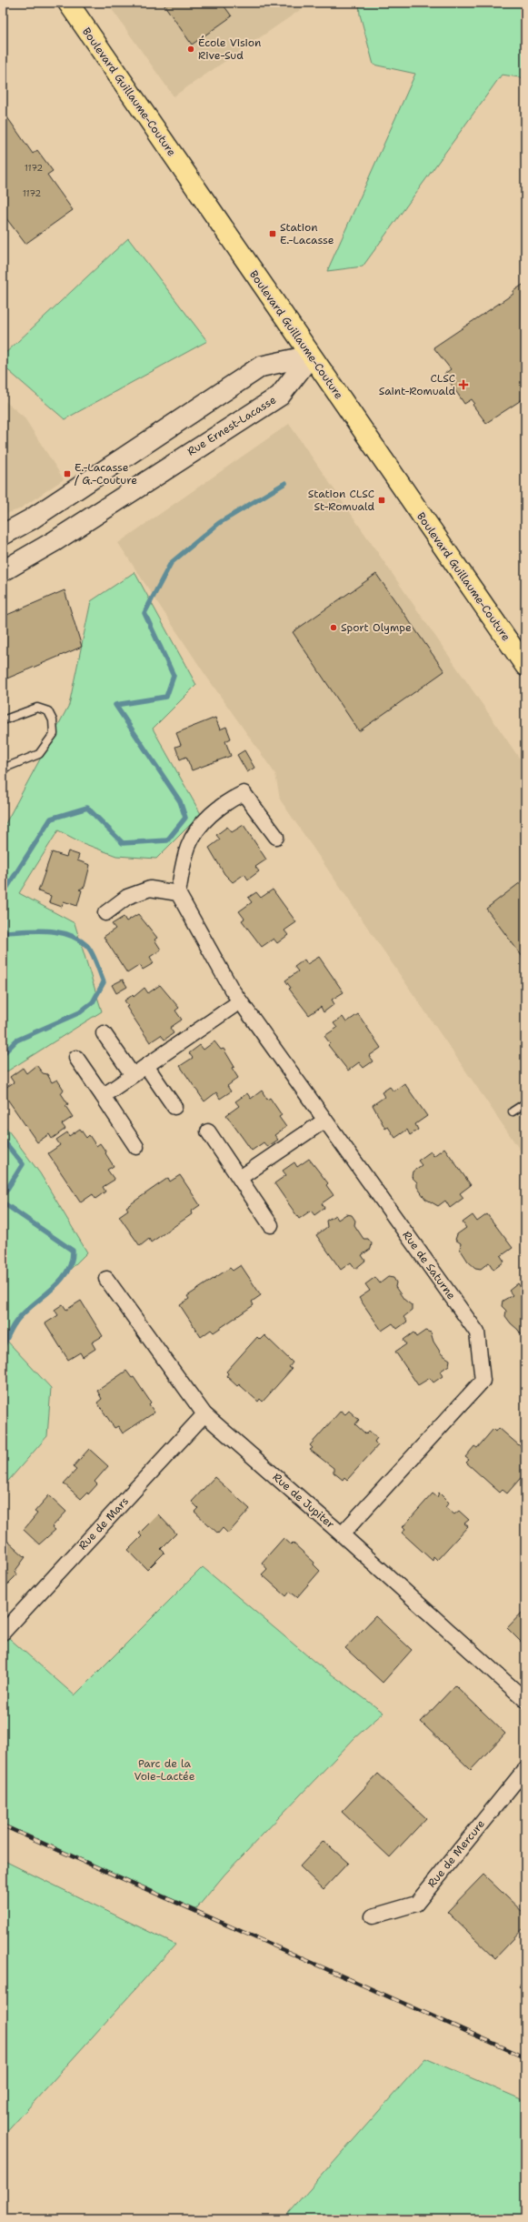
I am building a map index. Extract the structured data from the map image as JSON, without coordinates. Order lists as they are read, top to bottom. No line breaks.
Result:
{"streets":{"main road":["Boulevard Guillaume-Couture"],"street":["Rue Ernest-Lacasse","Rue de Saturne","Rue de Jupiter","Rue de Mars","Rue de Mercure"]},"crossings":[["Boulevard Guillaume-Couture","Rue Ernest-Lacasse"],["Rue de Saturne","Rue de Jupiter"],["Rue de Jupiter","Rue de Mars"]],"parks":["Parc de la Voie-Lactée"],"places":{"other":["École Vision Rive-Sud","Sport Olympe"],"transit":["Station E.-Lacasse","E.-Lacasse / G.-Couture","Station CLSC St-Romuald"],"health":["CLSC Saint-Romuald"]},"house_numbers":["1172","1172"]}
